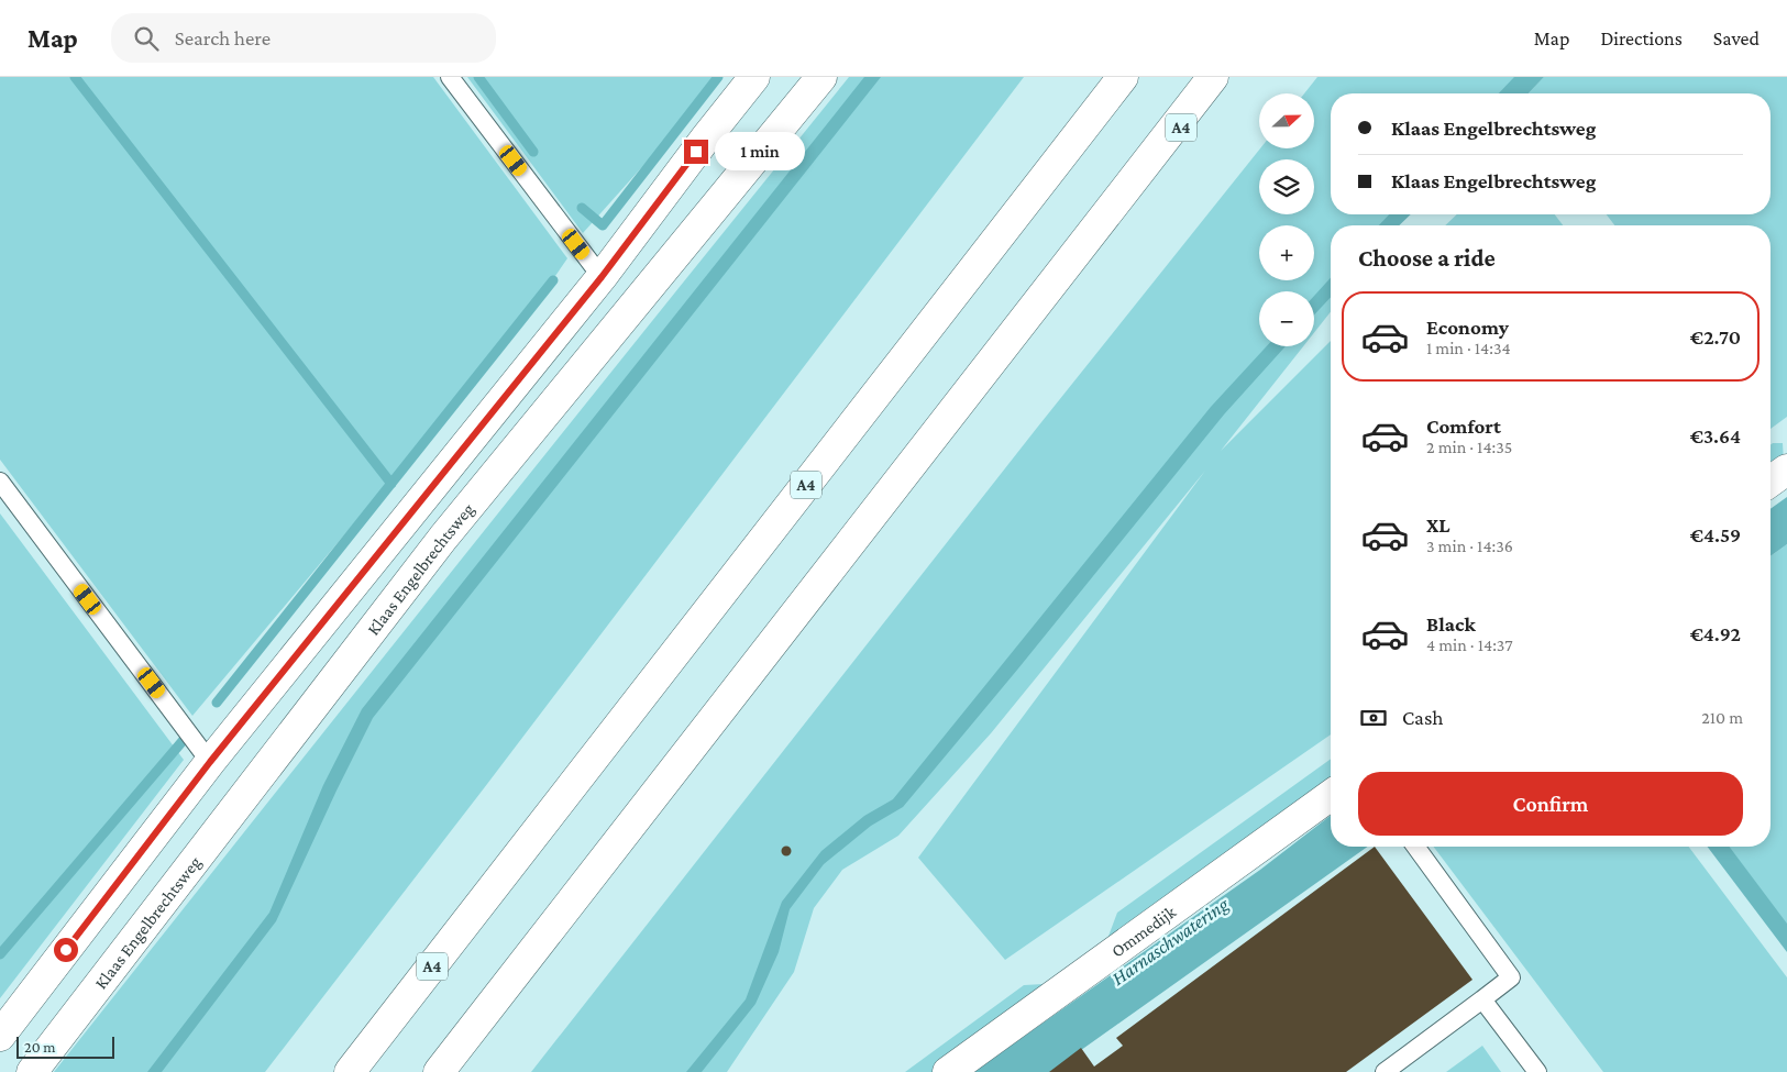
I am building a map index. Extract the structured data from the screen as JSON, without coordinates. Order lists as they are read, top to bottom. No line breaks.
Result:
{"streets":{"main road":["A4","Klaas Engelbrechtsweg","Ommedijk"]},"water":["Harnaschwatering"],"scale_bar":"20 m","north":"right","page":{"header":"Map","search":"Search here","nav":["Map","Directions","Saved"],"map_buttons":["+","−"],"banner":["Klaas Engelbrechtsweg","Klaas Engelbrechtsweg"],"bubble":"1 min","heading":"Choose a ride","list":[{"name":"Economy","note":"1 min · 14:34","value":"€2.70"},{"name":"Comfort","note":"2 min · 14:35","value":"€3.64"},{"name":"XL","note":"3 min · 14:36","value":"€4.59"},{"name":"Black","note":"4 min · 14:37","value":"€4.92"}],"pay":["Cash","210 m"],"buttons":"Confirm","scale":"20 m"}}
